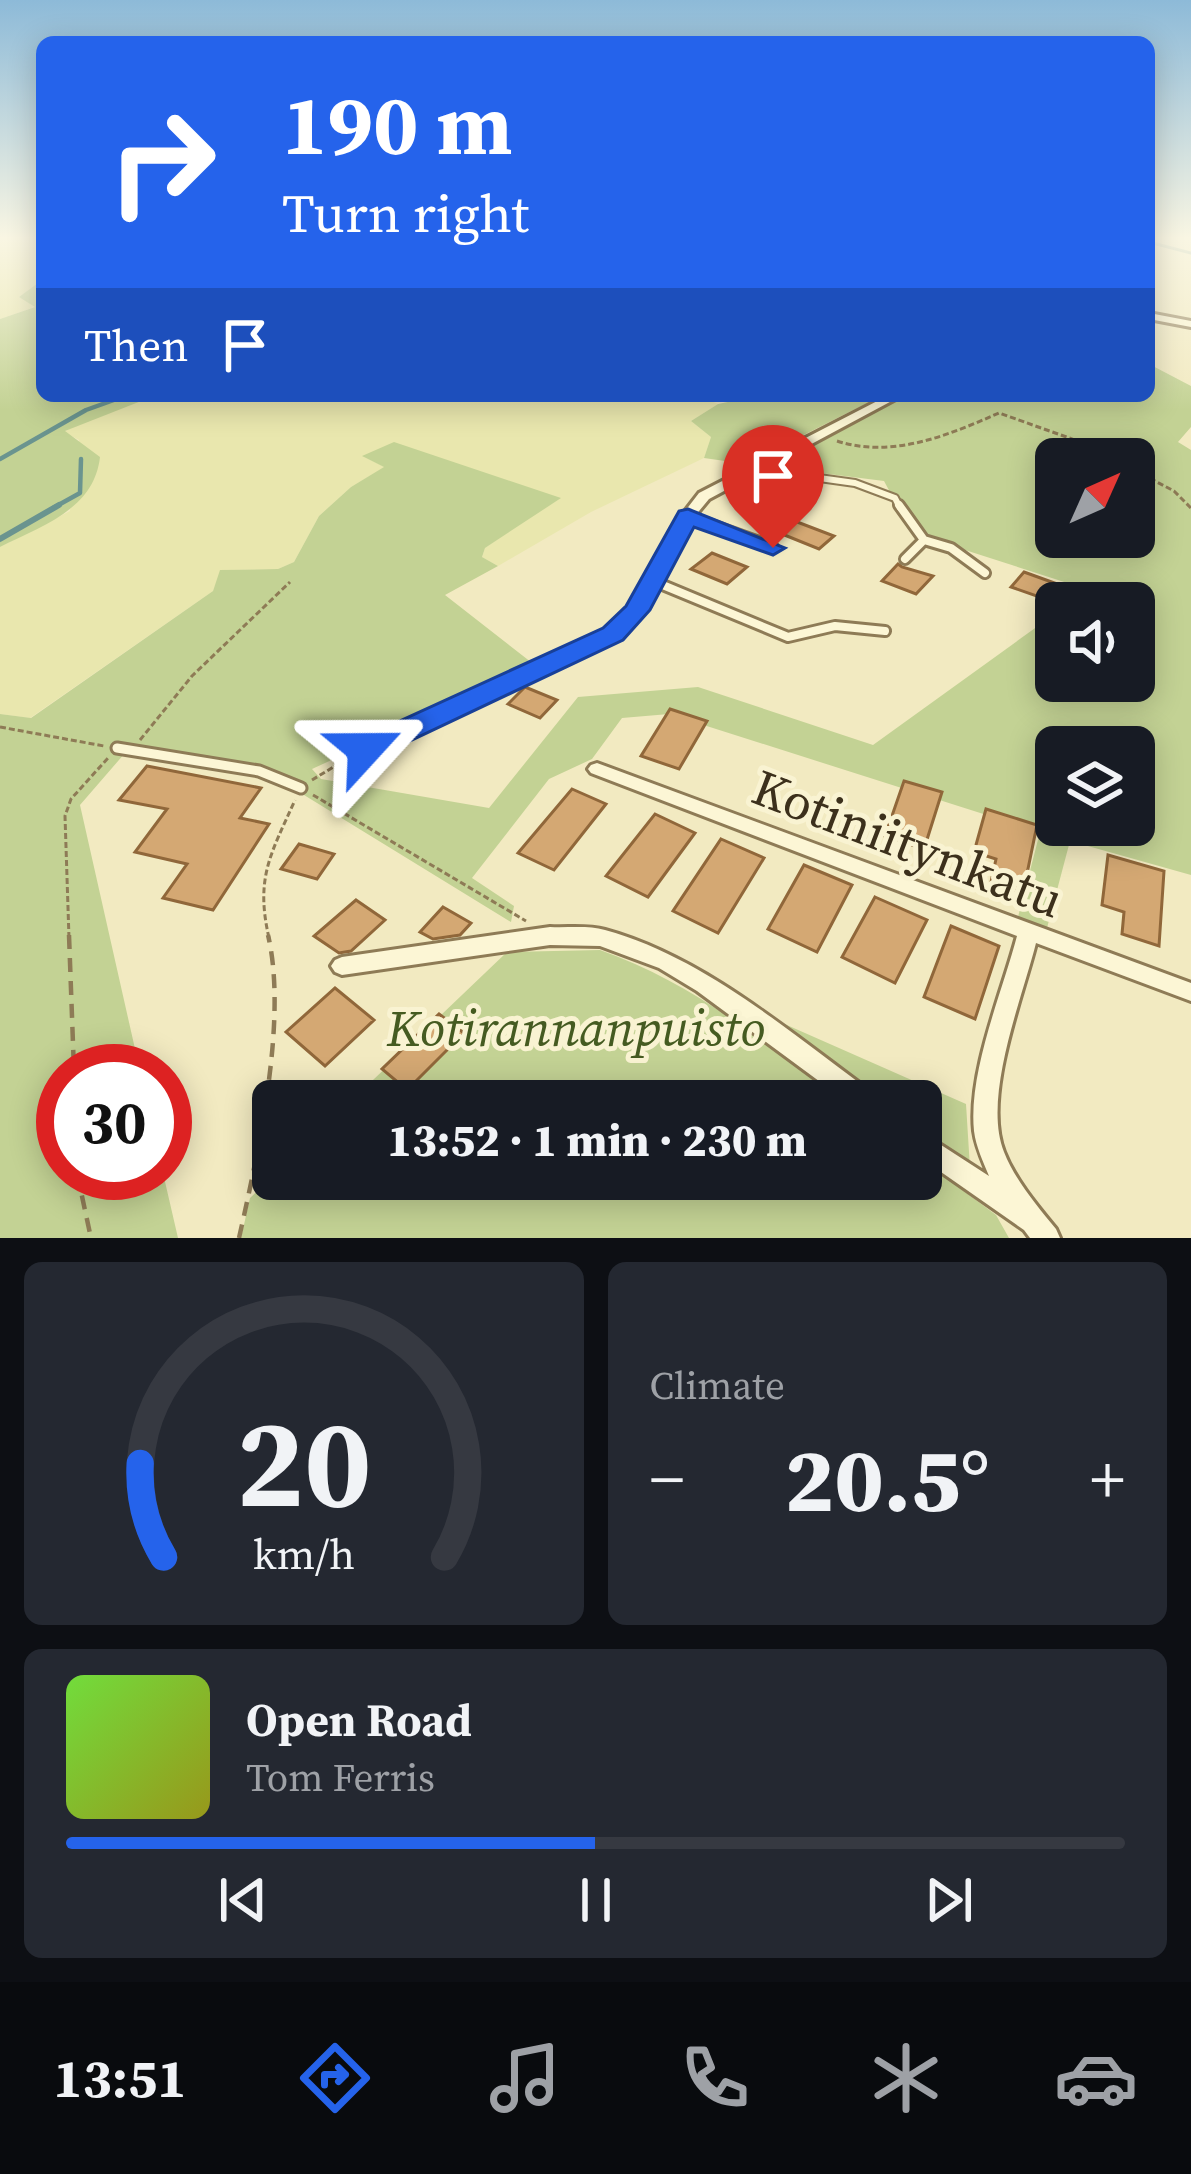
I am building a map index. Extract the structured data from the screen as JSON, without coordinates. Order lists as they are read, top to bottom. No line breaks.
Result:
{"streets":{"street":["Kotiniitynkatu"]},"parks":["Kotirannanpuisto"],"north":"top right","page":{"turn":["190 m","Turn right"],"then":"Then","limit":"30","trip":"13:52 · 1 min · 230 m","tile":"Climate","heat":["−","20.5°","+"],"song":["Open Road","Tom Ferris"],"tabs":"13:51","gauge":["20","km/h"]}}
